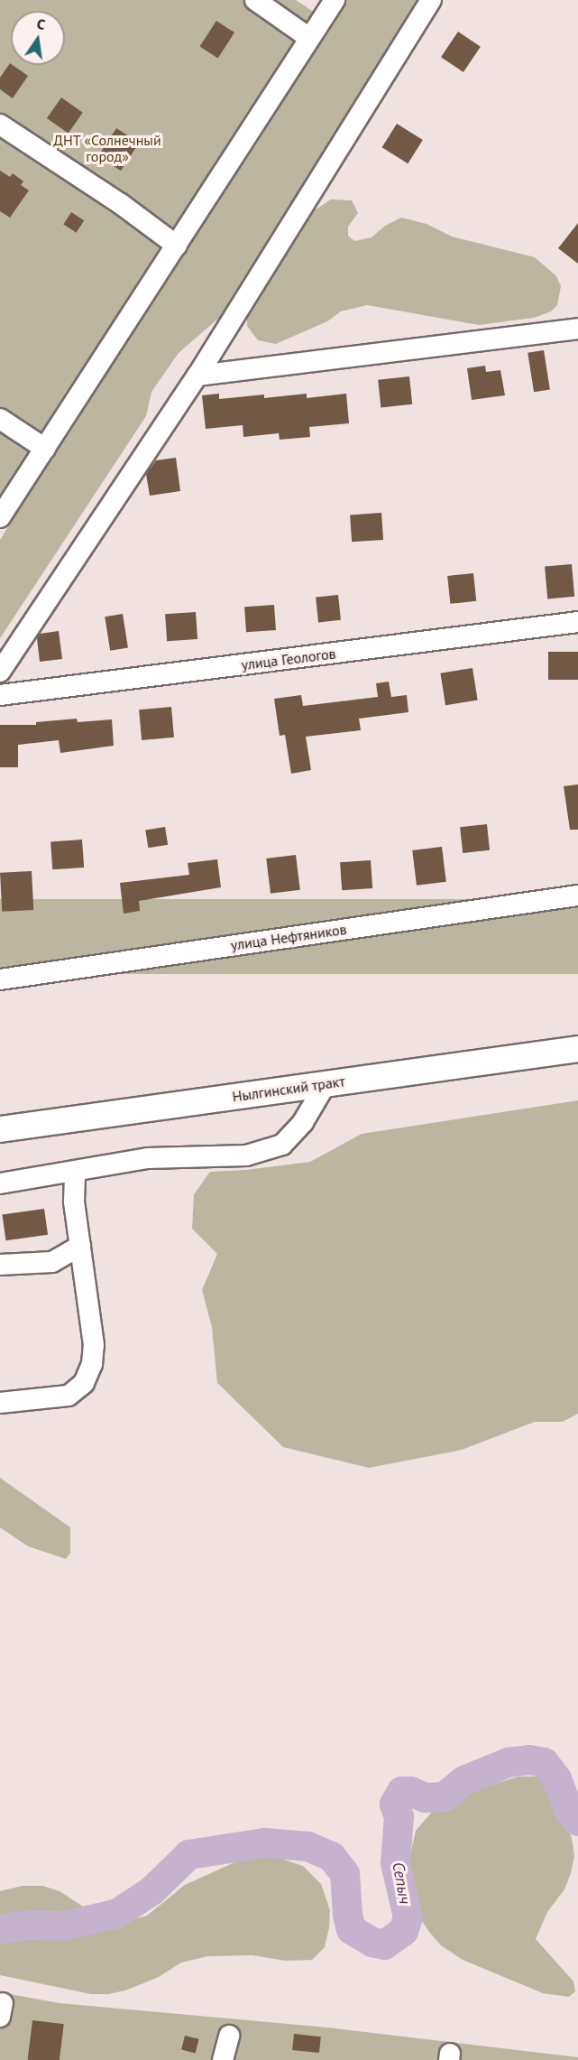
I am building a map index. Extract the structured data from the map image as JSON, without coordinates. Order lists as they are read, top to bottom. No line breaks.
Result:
{"streets":{"main road":["Нылгинский тракт"],"street":["улица Геологов","улица Нефтяников"]},"water":["Сепыч"],"parks":["ДНТ «Солнечный город»"],"north":"top"}
